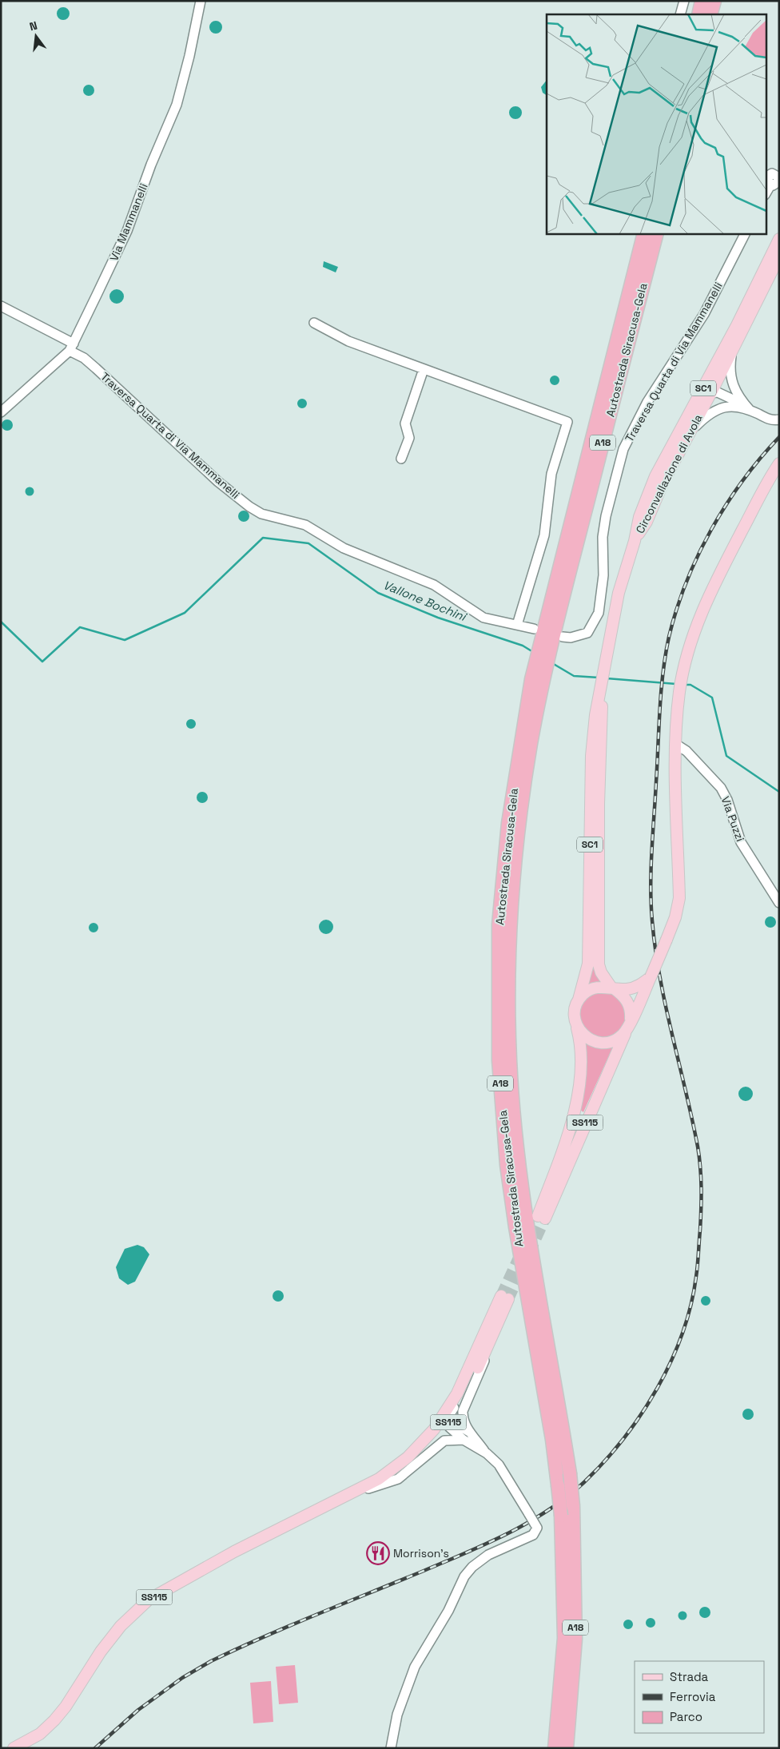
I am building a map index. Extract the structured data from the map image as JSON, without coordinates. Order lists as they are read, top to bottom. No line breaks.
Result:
{"streets":{"highway":["Autostrada Siracusa-Gela","A18"],"main road":["SC1","Circonvallazione di Avola","SS115"],"street":["Via Mammanelli","Traversa Quarta di Via Mammanelli","Via Puzzi"]},"crossings":[["Via Mammanelli","Traversa Quarta di Via Mammanelli"],["Autostrada Siracusa-Gela","A18"],["SC1","Circonvallazione di Avola"],["SC1","SS115"]],"water":["Vallone Bochini"],"places":{"restaurant":["Morrison's"]},"legend":["Strada","Ferrovia","Parco"],"north":"top"}
